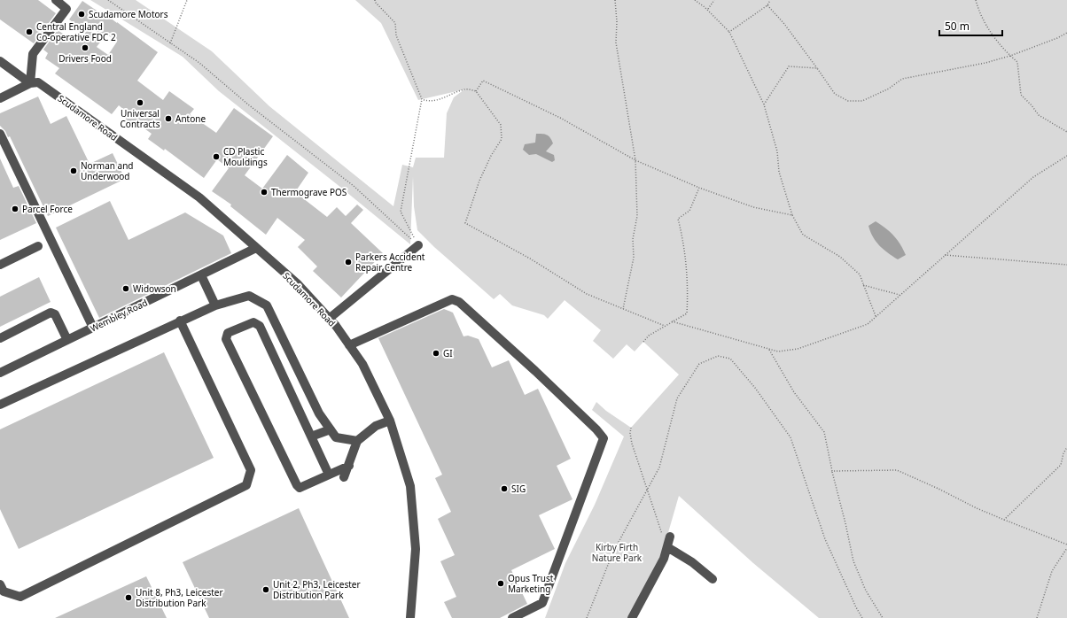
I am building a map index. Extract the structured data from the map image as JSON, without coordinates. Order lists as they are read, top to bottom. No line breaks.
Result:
{"streets":{"street":["Scudamore Road","Wembley Road"]},"crossings":[["Scudamore Road","Wembley Road"]],"parks":["Kirby Firth Nature Park"],"places":["Scudamore Motors","Central England Co-operative FDC 2","Drivers Food","Universal Contracts","Antone","CD Plastic Mouldings","Norman and Underwood","Thermograve POS","Parcel Force","Parkers Accident Repair Centre","Widowson","GI","SIG","Opus Trust Marketing","Unit 2, Ph3, Leicester Distribution Park","Unit 8, Ph3, Leicester Distribution Park"],"scale_bar":"50 m"}
